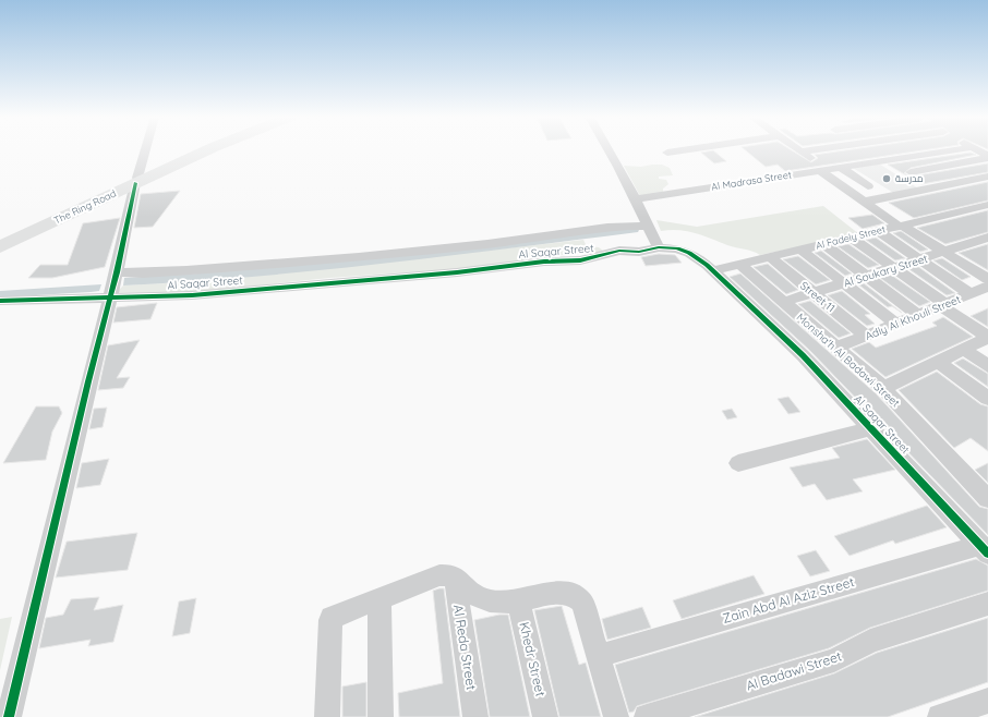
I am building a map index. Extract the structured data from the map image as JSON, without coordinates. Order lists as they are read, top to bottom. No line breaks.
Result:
{"streets":{"highway":["The Ring Road"],"street":["Al Madrasa Street","Al Fadely Street","Al Saqar Street","Al Soukary Street","Street 11","Adly Al Khouli Street","Monsha'h Al Badawi Street","Zain Abd Al Aziz Street","Al Reda Street","Khedr Street","Al Badawi Street"]},"crossings":[["Al Fadely Street","Al Saqar Street"],["Al Fadely Street","Street 11"],["Al Fadely Street","Monsha'h Al Badawi Street"],["Al Saqar Street","Zain Abd Al Aziz Street"],["Al Soukary Street","Street 11"],["Al Soukary Street","Monsha'h Al Badawi Street"],["Street 11","Adly Al Khouli Street"],["Adly Al Khouli Street","Monsha'h Al Badawi Street"]],"places":["مدرسة"]}
